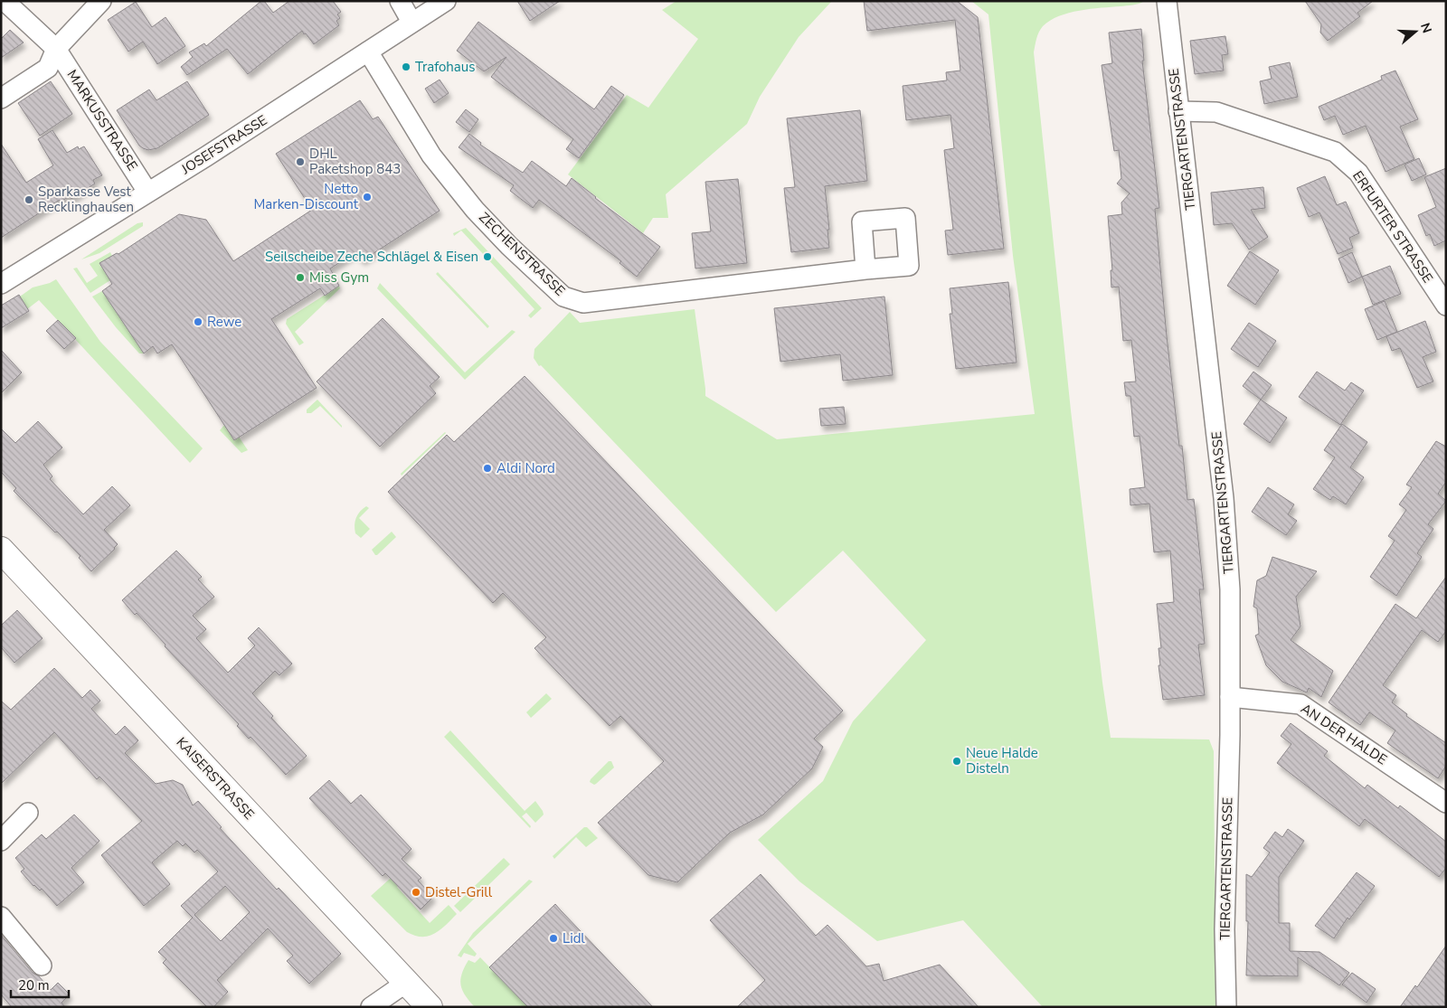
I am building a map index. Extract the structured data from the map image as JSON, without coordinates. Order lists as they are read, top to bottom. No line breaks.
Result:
{"streets":{"main road":["KAISERSTRASSE"],"street":["MARKUSSTRASSE","TIERGARTENSTRASSE","JOSEFSTRASSE","ERFURTER STRASSE","ZECHENSTRASSE","AN DER HALDE"]},"crossings":[["MARKUSSTRASSE","JOSEFSTRASSE"],["TIERGARTENSTRASSE","ERFURTER STRASSE"],["TIERGARTENSTRASSE","AN DER HALDE"],["JOSEFSTRASSE","ZECHENSTRASSE"]],"places":["Trafohaus","DHL Paketshop 843","Netto Marken-Discount","Sparkasse Vest Recklinghausen","Seilscheibe Zeche Schlägel & Eisen","Miss Gym","Rewe","Aldi Nord","Neue Halde Disteln","Distel-Grill","Lidl"],"scale_bar":"20 m","north":"right"}
